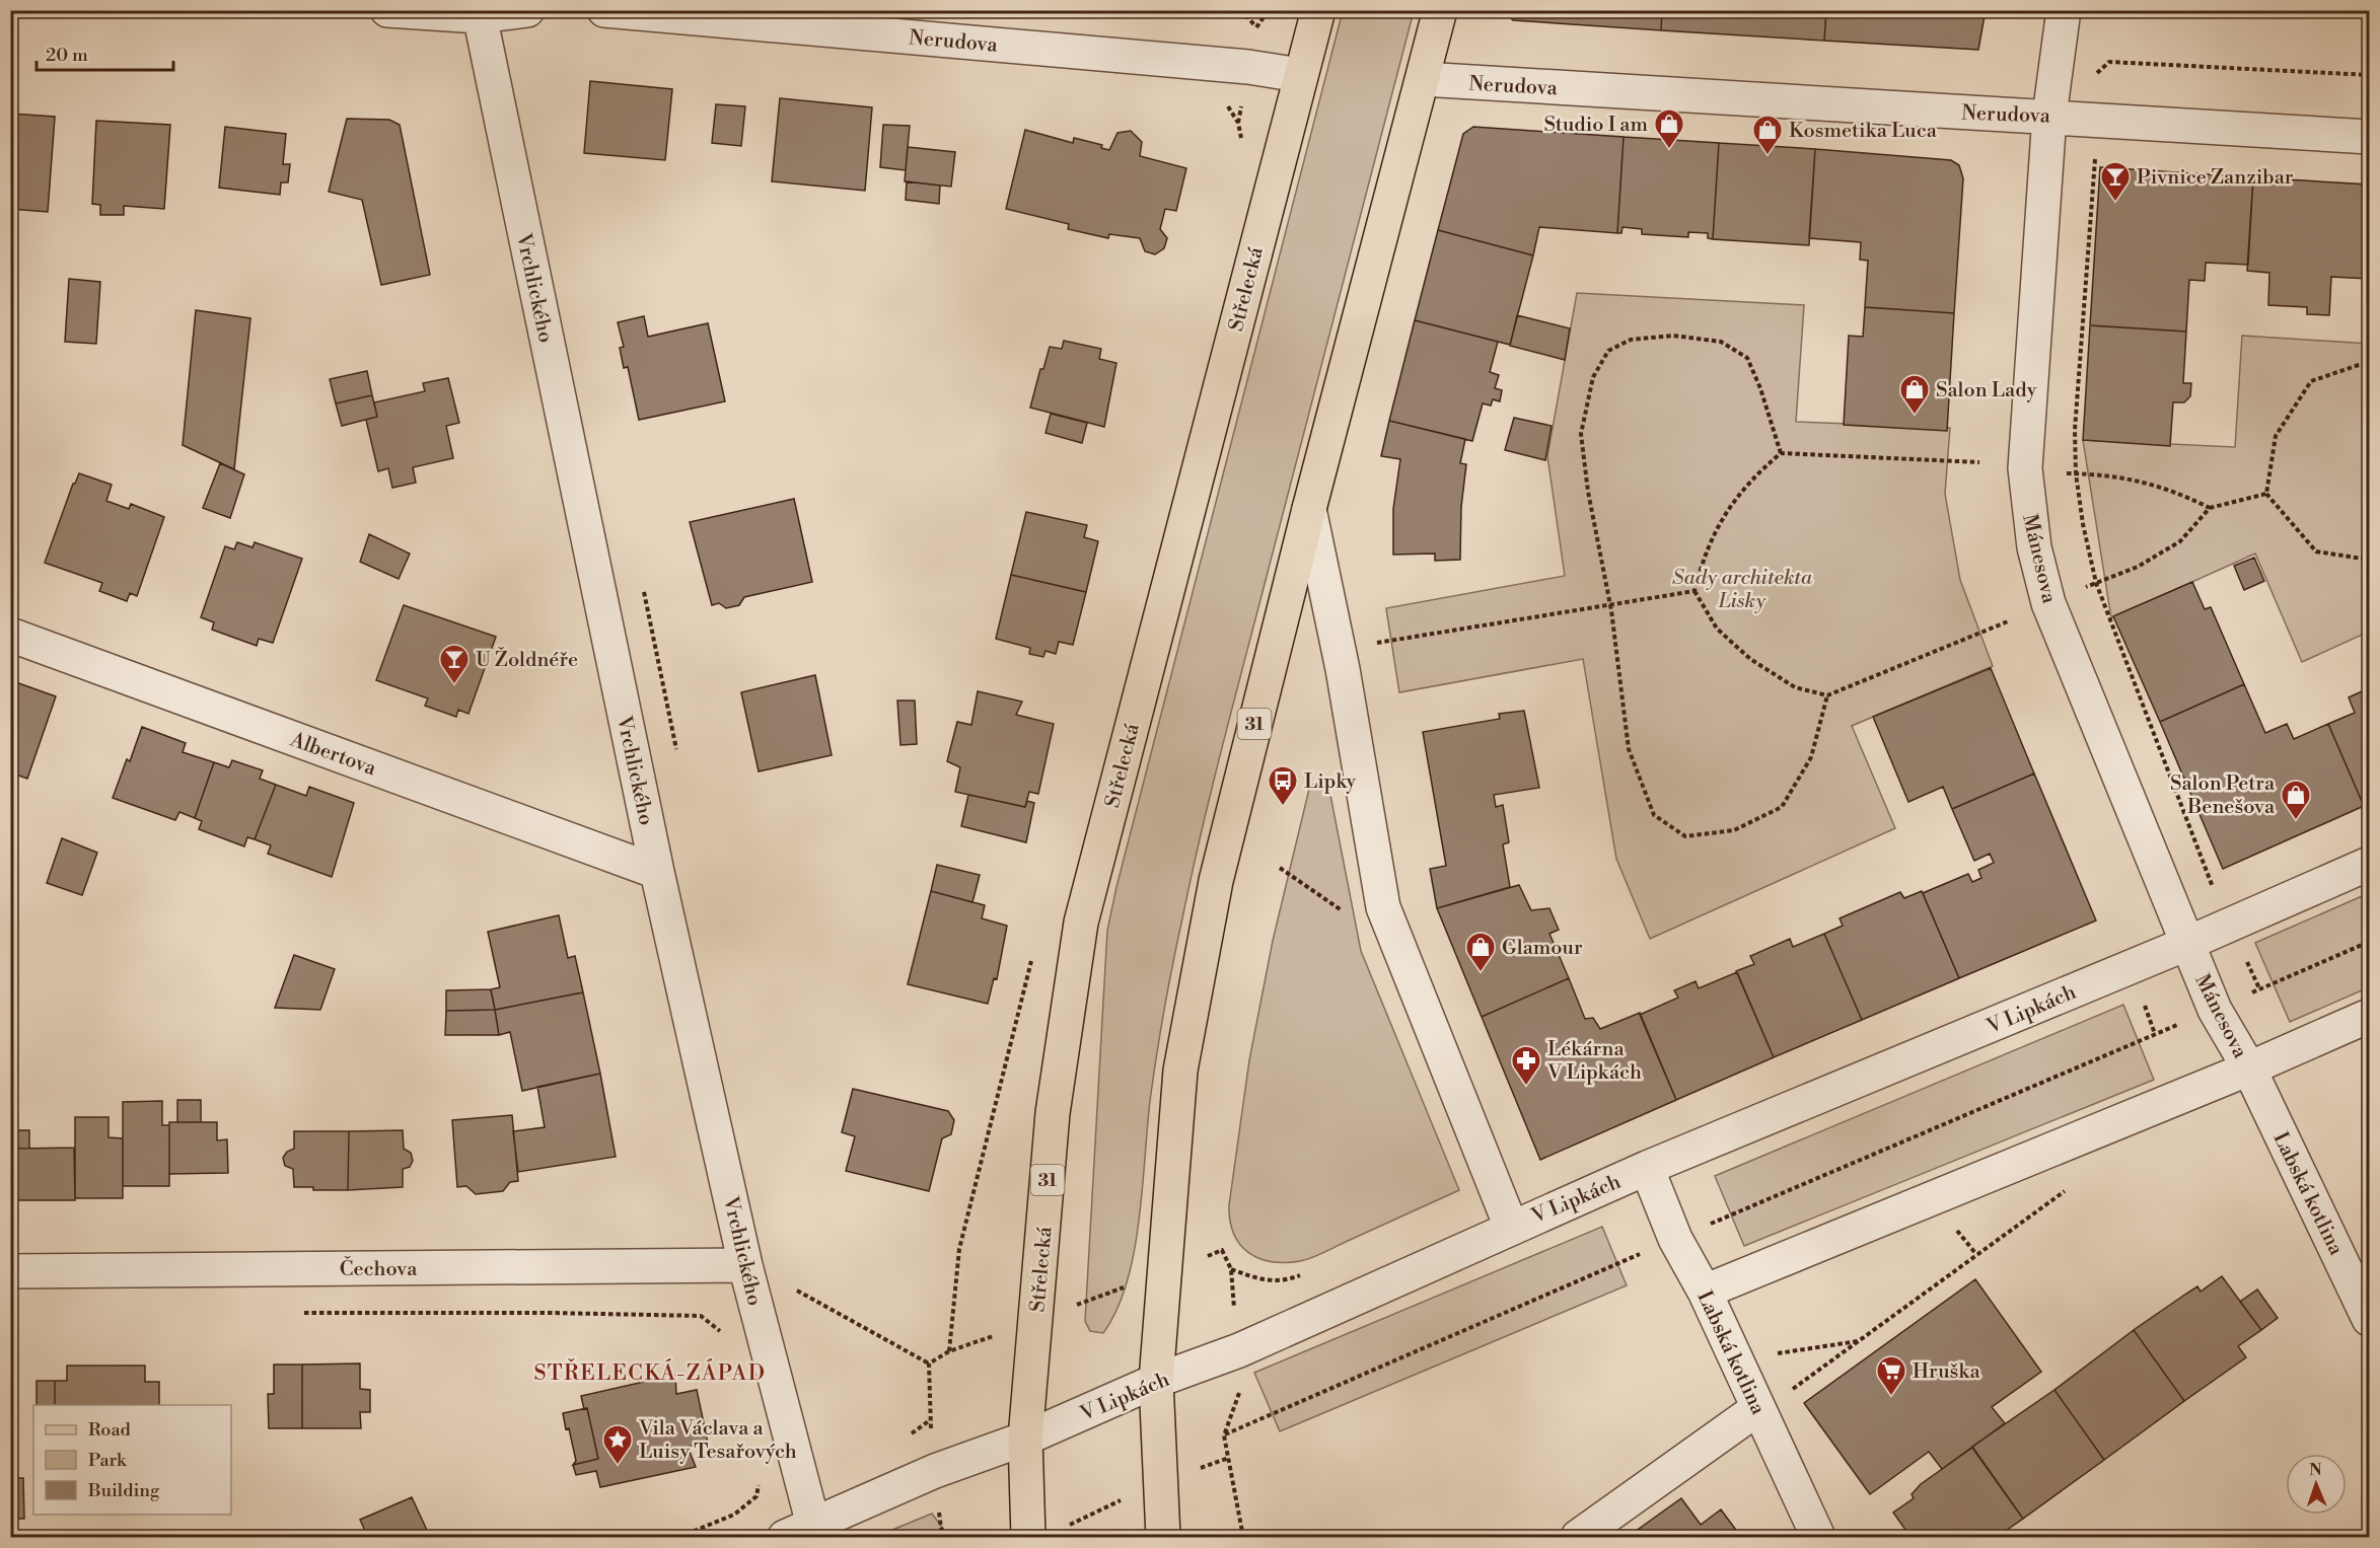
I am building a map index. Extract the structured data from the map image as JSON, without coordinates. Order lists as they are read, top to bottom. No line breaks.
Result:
{"streets":{"main road":["Střelecká","31"],"street":["Nerudova","Vrchlického","Mánesova","Albertova","V Lipkách","Labská kotlina","Čechova"]},"crossings":[["Nerudova","Střelecká"],["Nerudova","Mánesova"],["Nerudova","31"],["Vrchlického","Albertova"],["Vrchlického","V Lipkách"],["Vrchlického","Čechova"],["Střelecká","V Lipkách"],["Mánesova","V Lipkách"],["Mánesova","Labská kotlina"],["31","V Lipkách"],["V Lipkách","Labská kotlina"]],"districts":["STŘELECKÁ-ZÁPAD"],"parks":["Sady architekta Lisky"],"places":{"shop":["Studio I am","Kosmetika Luca","Salon Lady","Salon Petra Benešova","Glamour"],"bar":["Pivnice Zanzibar","U Žoldnéře"],"bus stop":["Lipky"],"pharmacy":["Lékárna V Lipkách"],"supermarket":["Hruška"],"place":["Vila Václava a Luisy Tesařových"]},"legend":["Road","Park","Building"],"scale_bar":"20 m","north":"top"}
